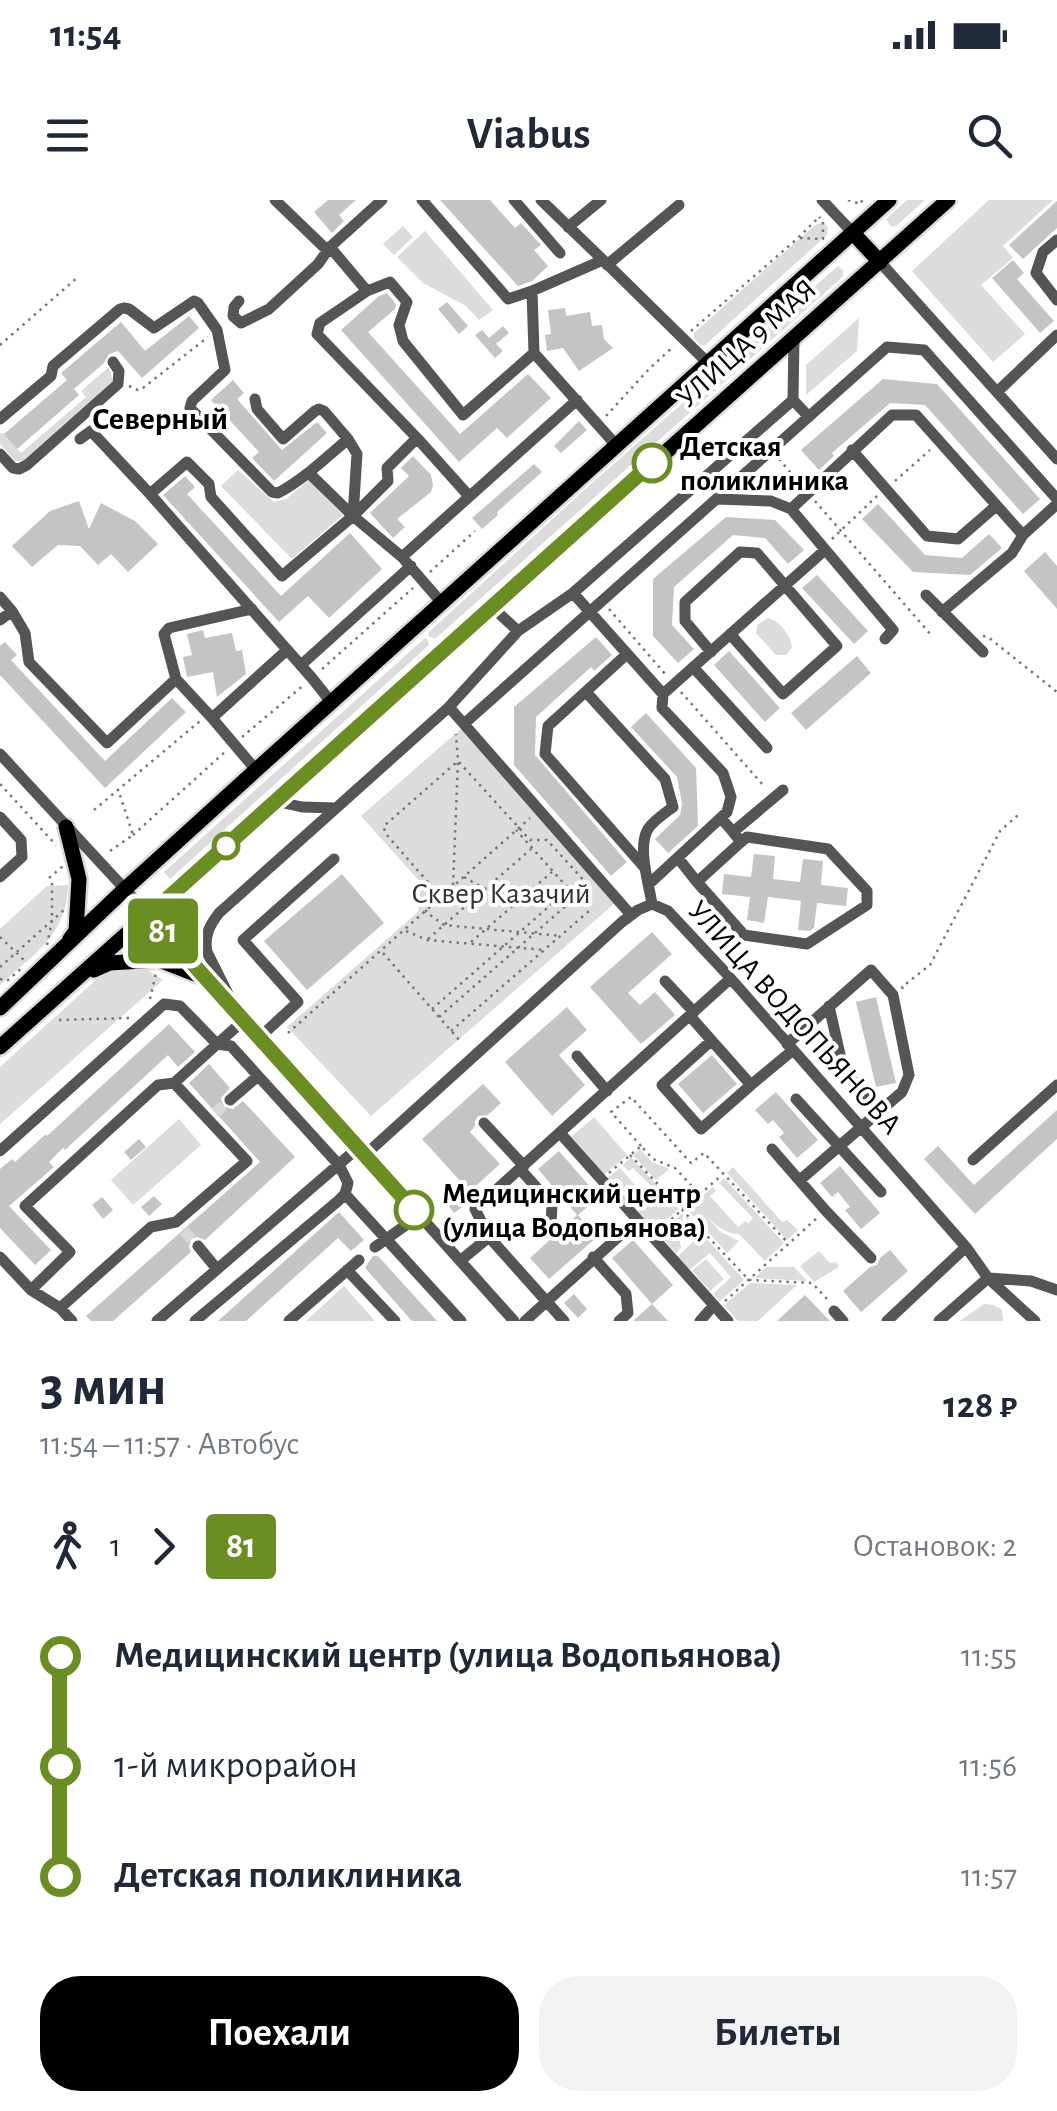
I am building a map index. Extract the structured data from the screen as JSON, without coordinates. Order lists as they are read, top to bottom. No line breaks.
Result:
{"streets":{"main road":["УЛИЦА 9 МАЯ"],"street":["УЛИЦА ВОДОПЬЯНОВА"]},"districts":["Северный"],"parks":["Сквер Казачий"],"places":["Детская поликлиника","Медицинский центр (улица Водопьянова)"],"lines":["bus line 81"],"page":{"status":"11:54","header":"Viabus","on_map":"81","heading":["3 мин","11:54 – 11:57 · Автобус","128 ₽"],"legs":["1","81","Остановок: 2"],"list":[{"name":"Медицинский центр (улица Водопьянова)","value":"11:55"},{"name":"1-й микрорайон","value":"11:56"},{"name":"Детская поликлиника","value":"11:57"}],"buttons":["Поехали","Билеты"]}}
